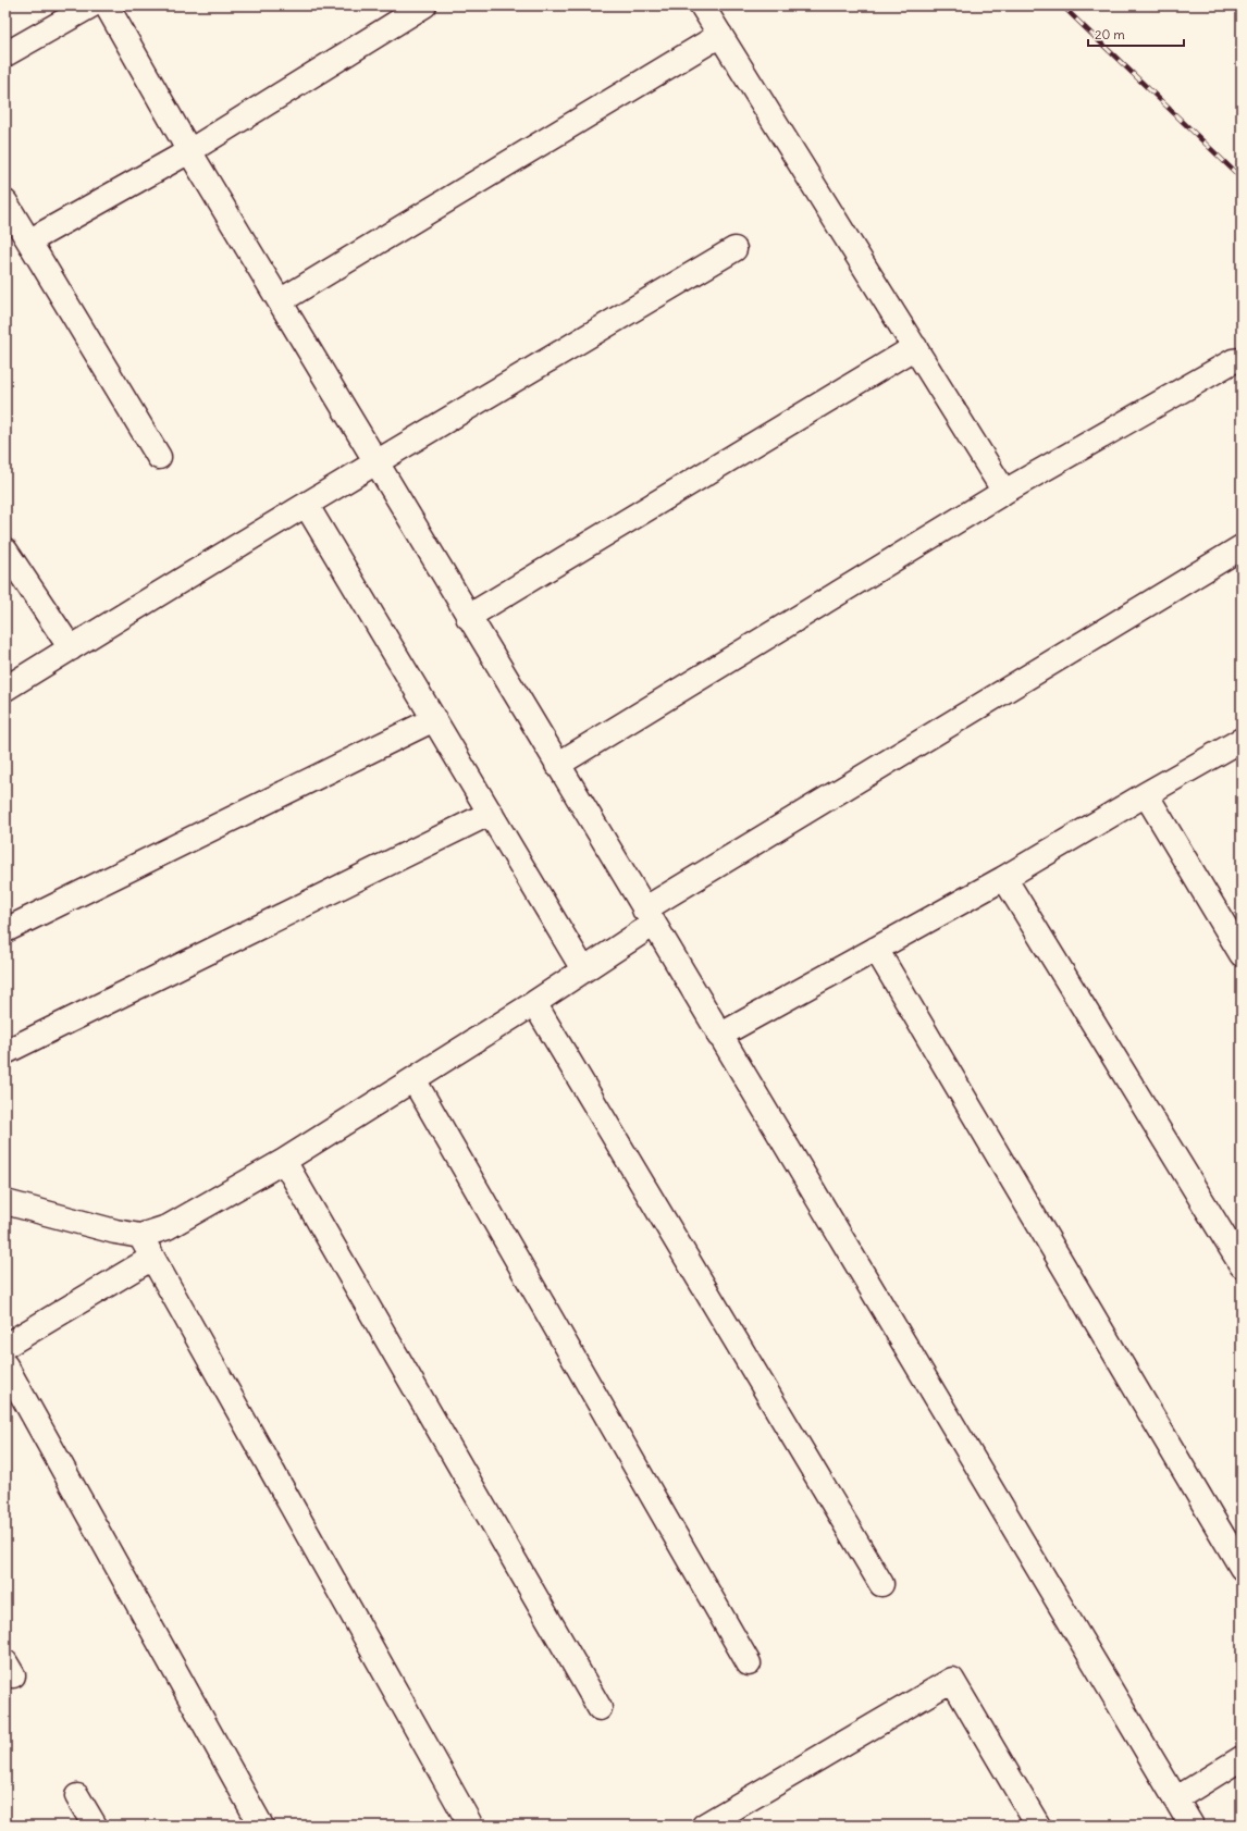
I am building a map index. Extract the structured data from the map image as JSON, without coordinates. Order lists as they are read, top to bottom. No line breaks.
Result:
{"scale_bar":"20 m"}
